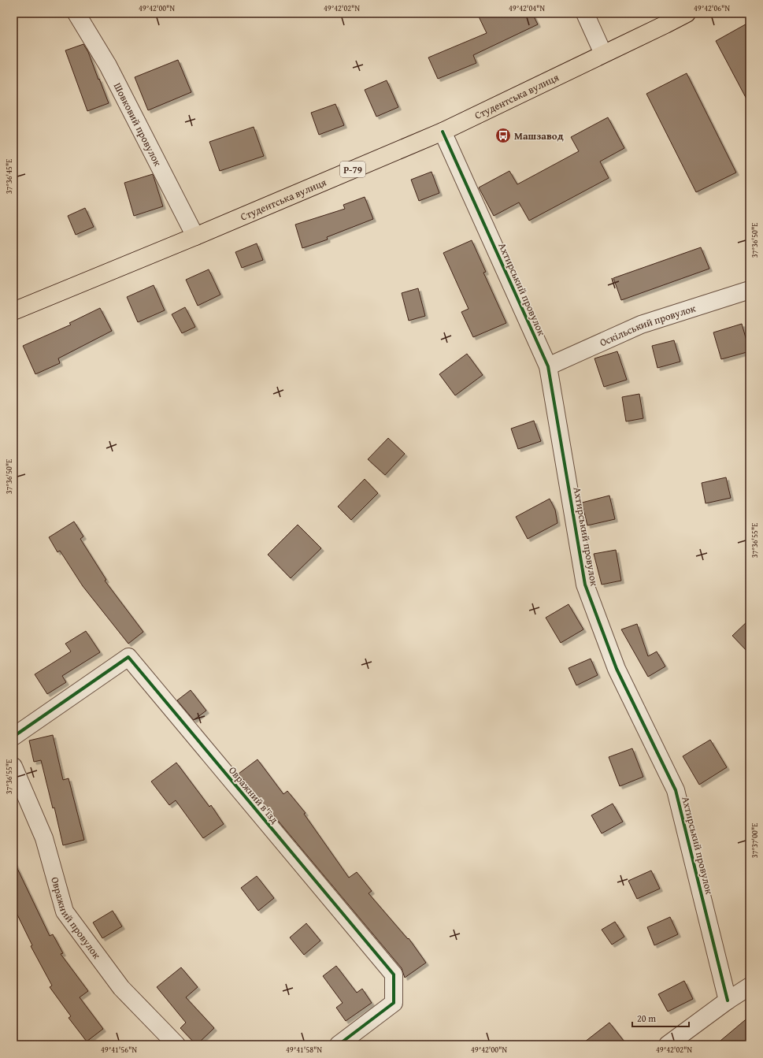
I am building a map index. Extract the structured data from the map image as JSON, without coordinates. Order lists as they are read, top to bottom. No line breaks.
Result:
{"streets":{"main road":["Студентська вулиця","Р-79"],"street":["Шовковий провулок","Ахтирський провулок","Оскільський провулок","Овражний в'їзд","Овражний провулок"]},"crossings":[["Студентська вулиця","Шовковий провулок"],["Студентська вулиця","Ахтирський провулок"],["Ахтирський провулок","Оскільський провулок"]],"places":{"bus stop":["Машзавод"]},"scale_bar":"20 m","coordinates":["49°42'00\"N","49°42'02\"N","49°42'04\"N","49°42'06\"N","37°36'45\"E","37°36'50\"E","37°36'55\"E","37°37'00\"E","49°41'56\"N","49°41'58\"N"]}
